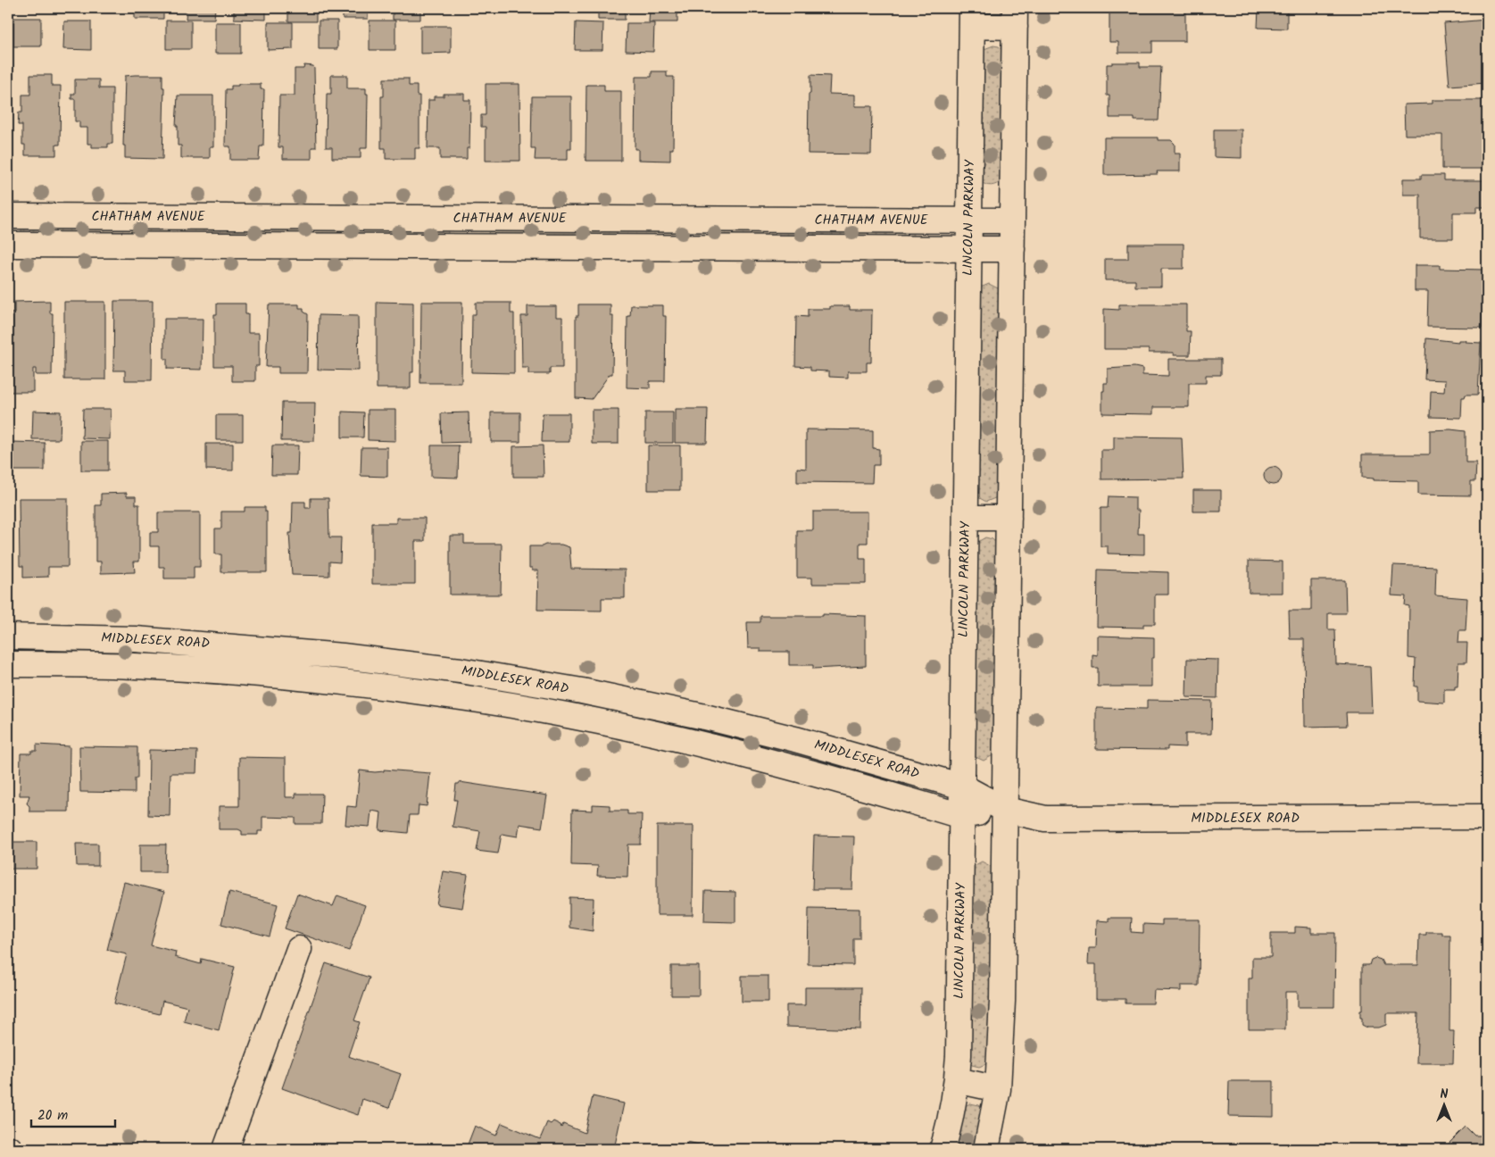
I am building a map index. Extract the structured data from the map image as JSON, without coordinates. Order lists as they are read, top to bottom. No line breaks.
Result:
{"streets":{"street":["CHATHAM AVENUE","LINCOLN PARKWAY","MIDDLESEX ROAD"]},"crossings":[["CHATHAM AVENUE","LINCOLN PARKWAY"],["LINCOLN PARKWAY","MIDDLESEX ROAD"]],"scale_bar":"20 m","north":"top"}
